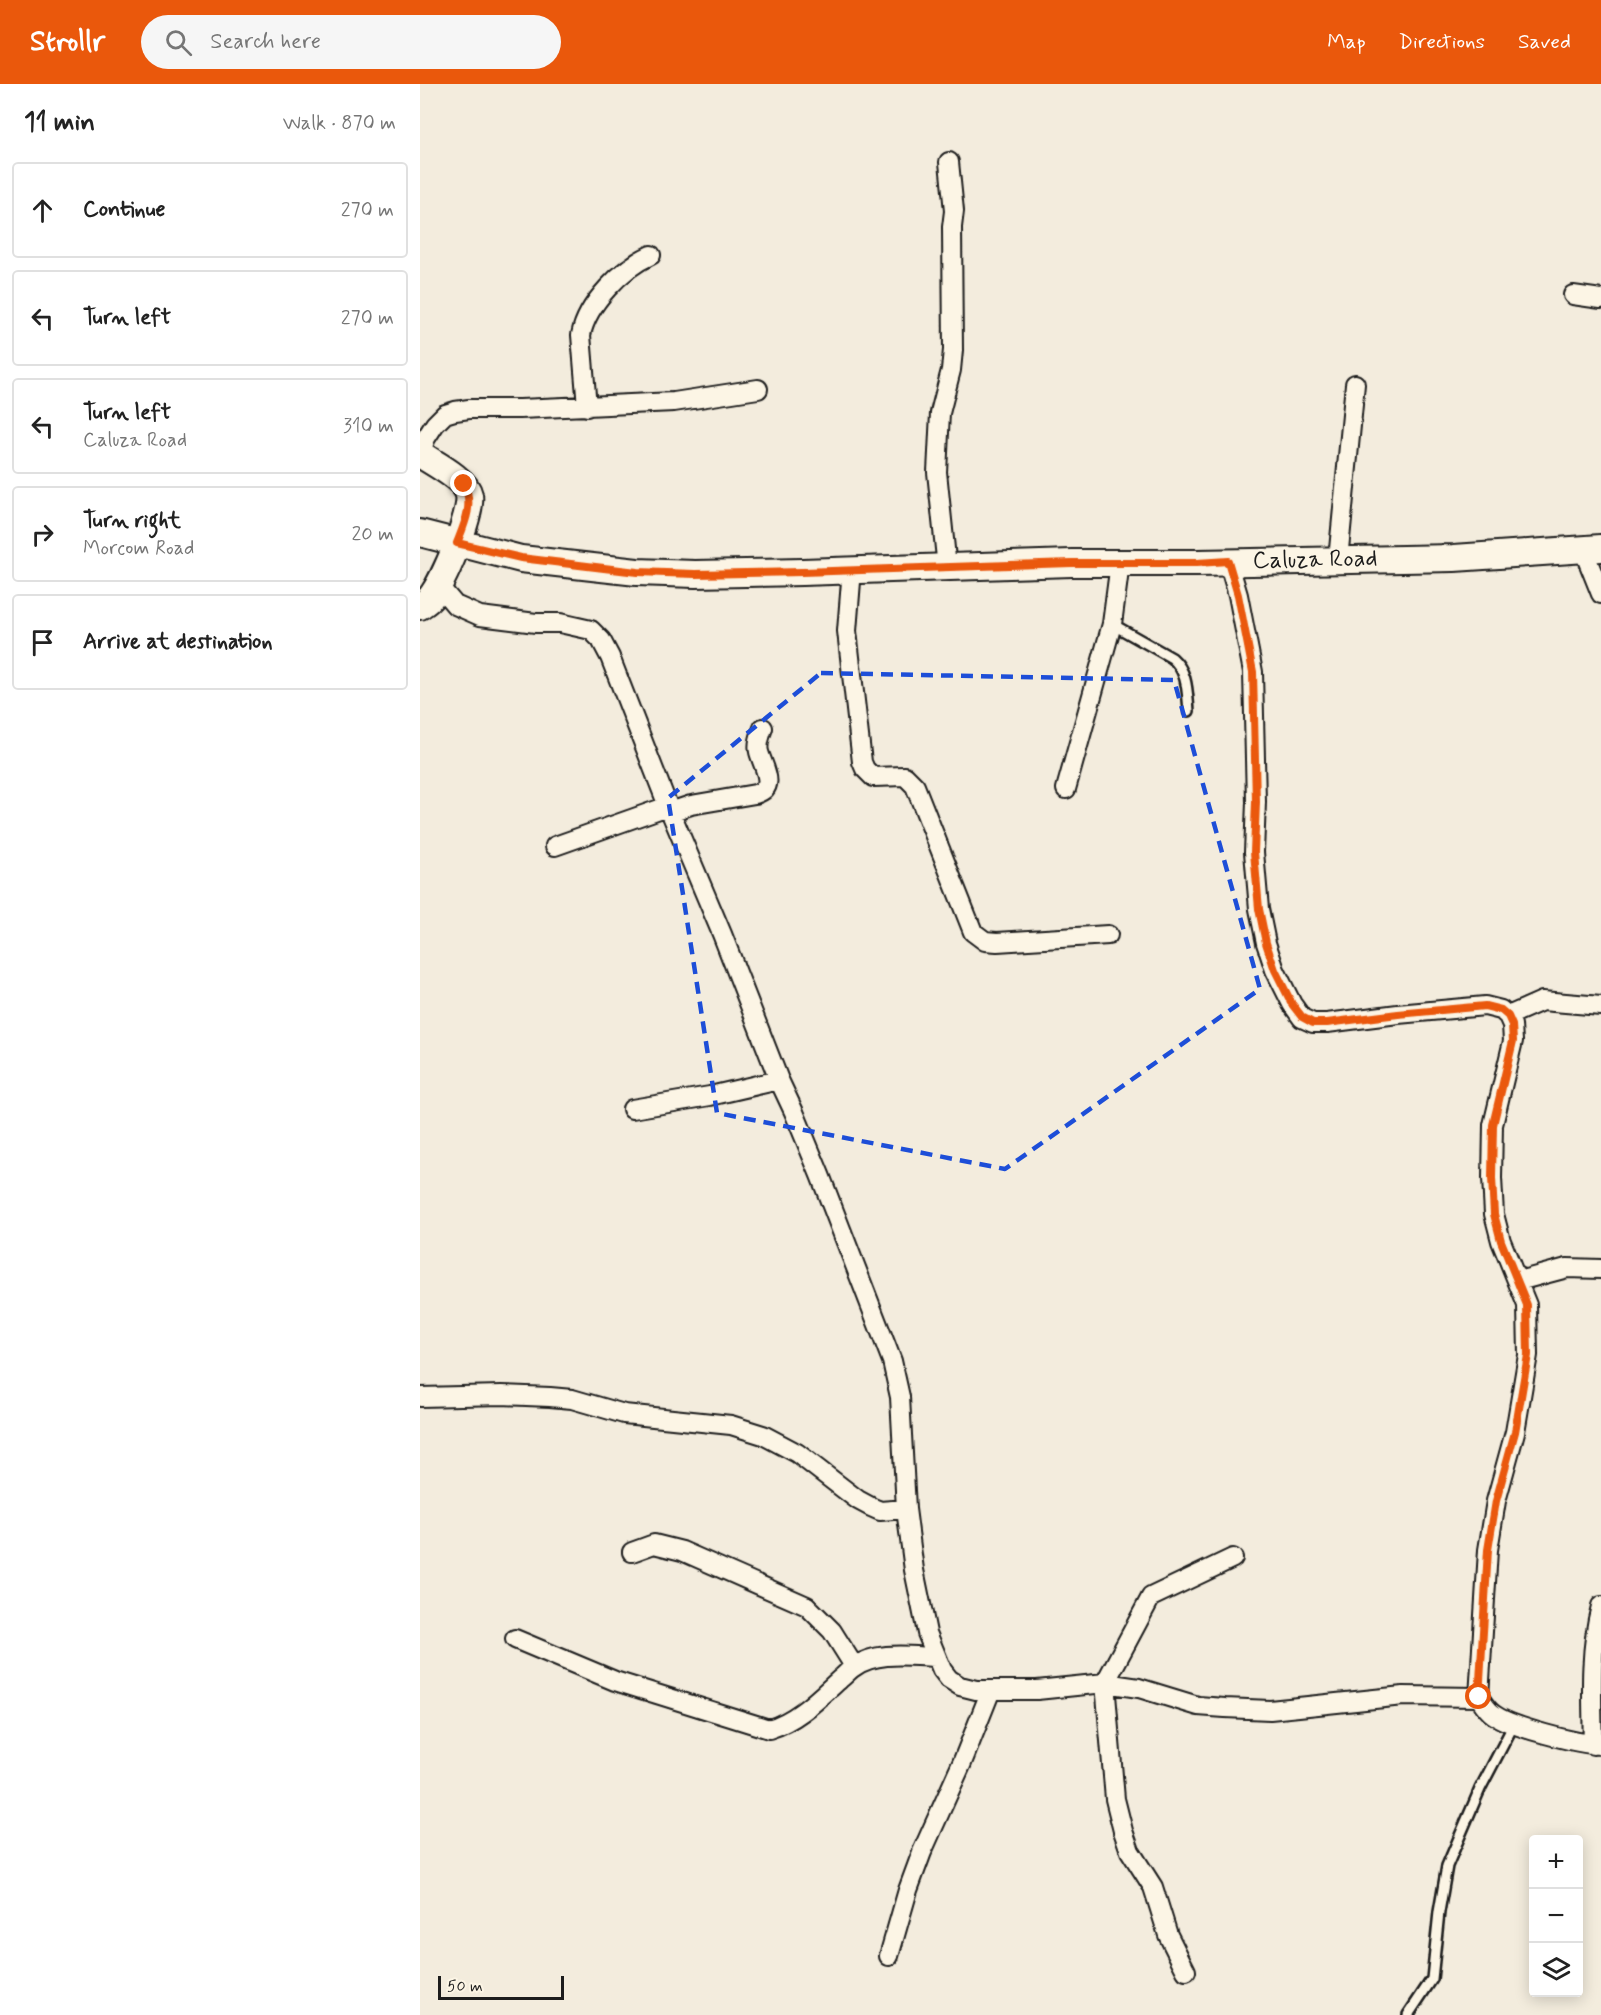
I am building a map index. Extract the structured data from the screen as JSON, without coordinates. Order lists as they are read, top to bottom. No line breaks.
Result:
{"streets":{"street":["Caluza Road"]},"scale_bar":"50 m","page":{"header":"Strollr","search":"Search here","nav":["Map","Directions","Saved"],"heading":["11 min","Walk · 870 m"],"list":[["Continue","270 m"],["Turn left","270 m"],["Turn left","Caluza Road","310 m"],["Turn right","Morcom Road","20 m"],"Arrive at destination"],"map_buttons":["+","−"],"scale":"50 m"}}
